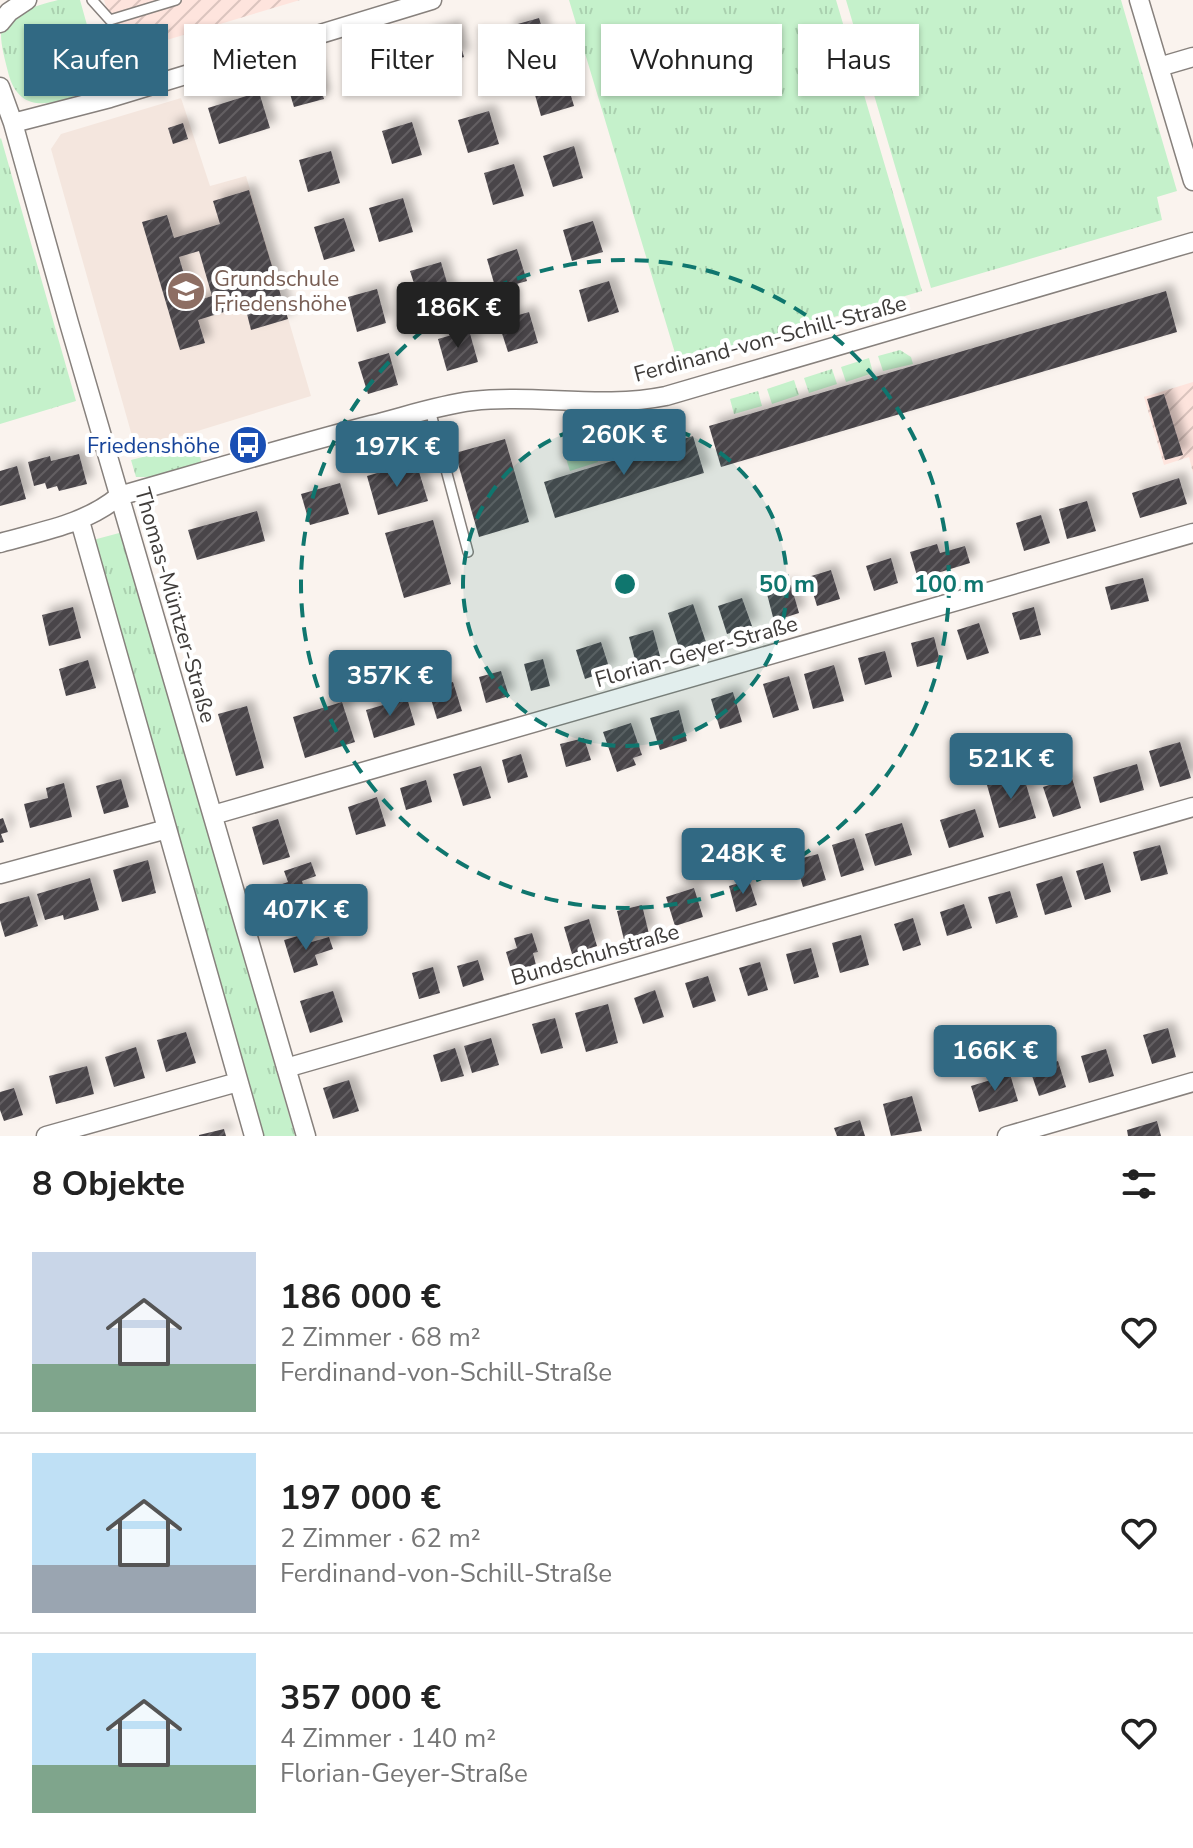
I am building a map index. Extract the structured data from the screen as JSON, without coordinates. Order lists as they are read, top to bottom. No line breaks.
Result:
{"streets":{"street":["Ferdinand-von-Schill-Straße","Thomas-Müntzer-Straße","Florian-Geyer-Straße","Bundschuhstraße"]},"crossings":[["Ferdinand-von-Schill-Straße","Thomas-Müntzer-Straße"],["Thomas-Müntzer-Straße","Florian-Geyer-Straße"],["Thomas-Müntzer-Straße","Bundschuhstraße"]],"places":{"school or university":["Grundschule Friedenshöhe"],"bus stop":["Friedenshöhe"]},"page":{"chip":["Kaufen","Mieten","Filter","Neu","Wohnung","Haus"],"price":["186K €","260K €","197K €","357K €","521K €","248K €","407K €","166K €"],"heading":"8 Objekte","list":[{"name":"186 000 €","note":"2 Zimmer · 68 m² · Ferdinand-von-Schill-Straße"},{"name":"197 000 €","note":"2 Zimmer · 62 m² · Ferdinand-von-Schill-Straße"},{"name":"357 000 €","note":"4 Zimmer · 140 m² · Florian-Geyer-Straße"}]},"rings":["50 m","100 m"]}
